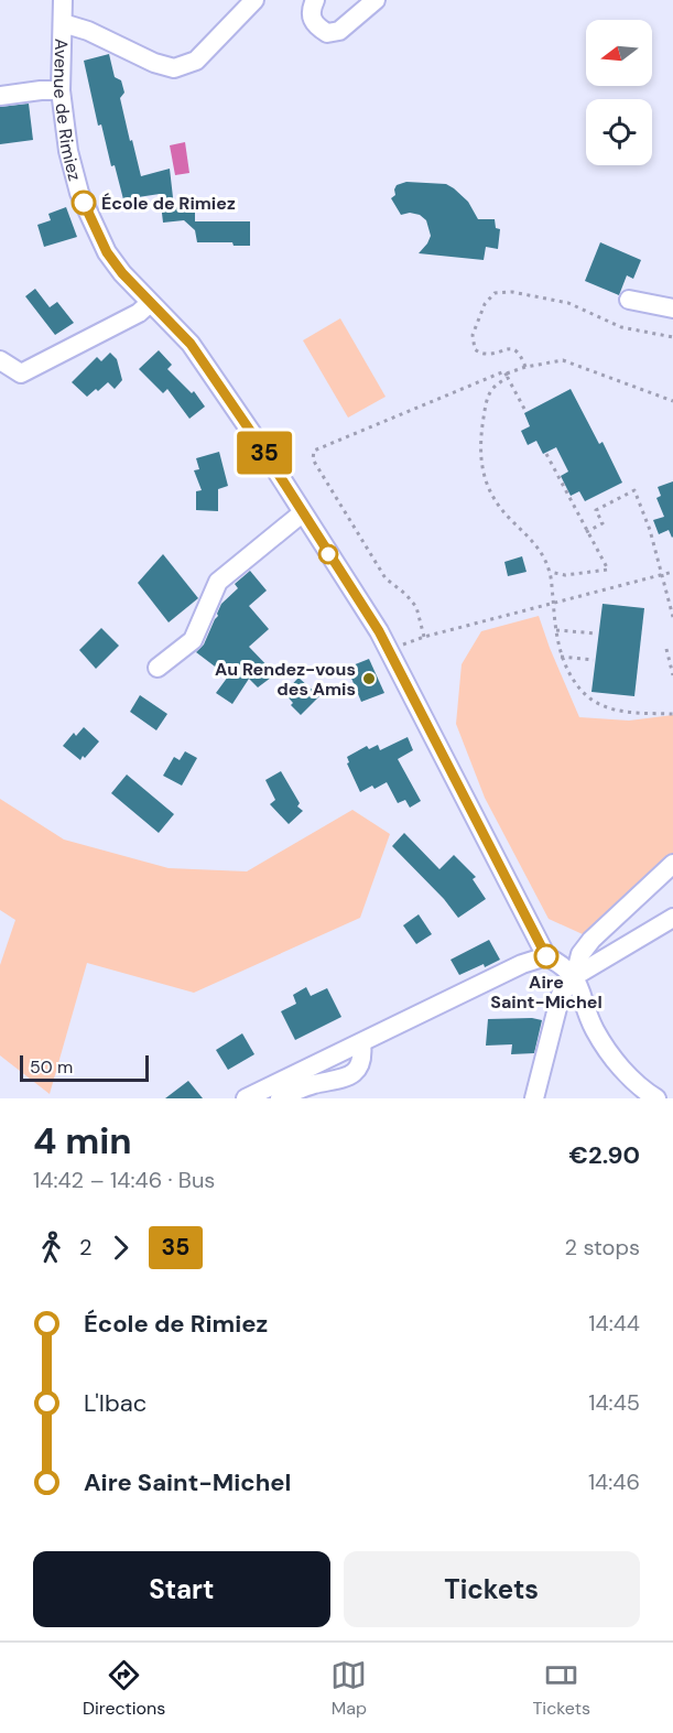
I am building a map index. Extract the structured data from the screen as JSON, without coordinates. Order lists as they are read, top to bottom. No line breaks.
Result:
{"streets":{"street":["Avenue de Rimiez"]},"places":["École de Rimiez","Au Rendez-vous des Amis","Aire Saint-Michel"],"lines":["bus line 35"],"scale_bar":"50 m","north":"left","page":{"on_map":"35","scale":"50 m","heading":["4 min","14:42 – 14:46 · Bus","€2.90"],"legs":["2","35","2 stops"],"list":[{"name":"École de Rimiez","value":"14:44"},{"name":"L'Ibac","value":"14:45"},{"name":"Aire Saint-Michel","value":"14:46"}],"buttons":["Start","Tickets"],"tabs":["Directions","Map","Tickets"]}}
